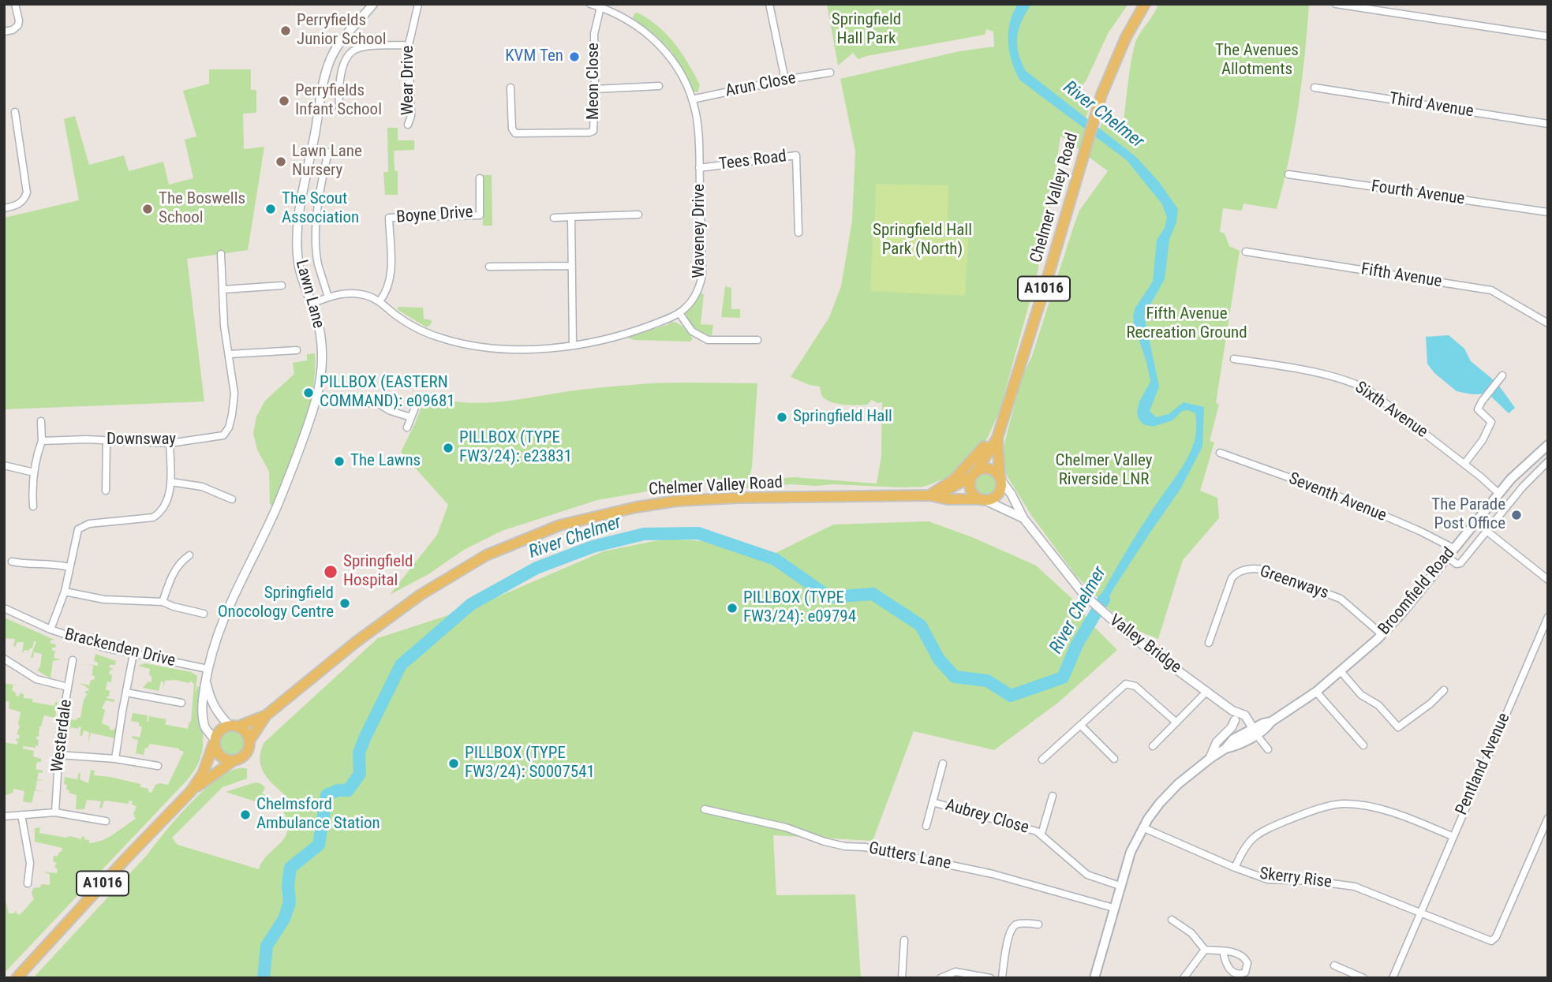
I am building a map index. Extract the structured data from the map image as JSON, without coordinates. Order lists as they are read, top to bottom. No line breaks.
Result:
{"streets":{"main road":["Chelmer Valley Road","A1016","Broomfield Road"],"street":["Wear Drive","Meon Close","Arun Close","Third Avenue","Tees Road","Fourth Avenue","Boyne Drive","Waveney Drive","Fifth Avenue","Lawn Lane","Sixth Avenue","Downsway","Seventh Avenue","Greenways","Valley Bridge","Brackenden Drive","Westerdale","Pentland Avenue","Aubrey Close","Gutters Lane","Skerry Rise"]},"crossings":[["Meon Close","Waveney Drive"],["Arun Close","Waveney Drive"],["Tees Road","Waveney Drive"],["Chelmer Valley Road","A1016"],["Chelmer Valley Road","Lawn Lane"],["Chelmer Valley Road","Valley Bridge"],["Boyne Drive","Waveney Drive"],["Waveney Drive","Lawn Lane"],["A1016","Lawn Lane"],["Lawn Lane","Brackenden Drive"],["Sixth Avenue","Broomfield Road"],["Seventh Avenue","Broomfield Road"],["Greenways","Broomfield Road"],["Broomfield Road","Valley Bridge"],["Broomfield Road","Aubrey Close"],["Broomfield Road","Gutters Lane"],["Broomfield Road","Skerry Rise"],["Pentland Avenue","Skerry Rise"]],"water":["River Chelmer"],"parks":["Springfield Hall Park","The Avenues Allotments","Springfield Hall Park (North)","Fifth Avenue Recreation Ground","Chelmer Valley Riverside LNR"],"places":["Perryfields Junior School","KVM Ten","Perryfields Infant School","Lawn Lane Nursery","The Boswells School","The Scout Association","PILLBOX (EASTERN COMMAND): e09681","Springfield Hall","PILLBOX (TYPE FW3/24): e23831","The Lawns","The Parade Post Office","Springfield Hospital","Springfield Onocology Centre","PILLBOX (TYPE FW3/24): e09794","PILLBOX (TYPE FW3/24): S0007541","Chelmsford Ambulance Station"]}
